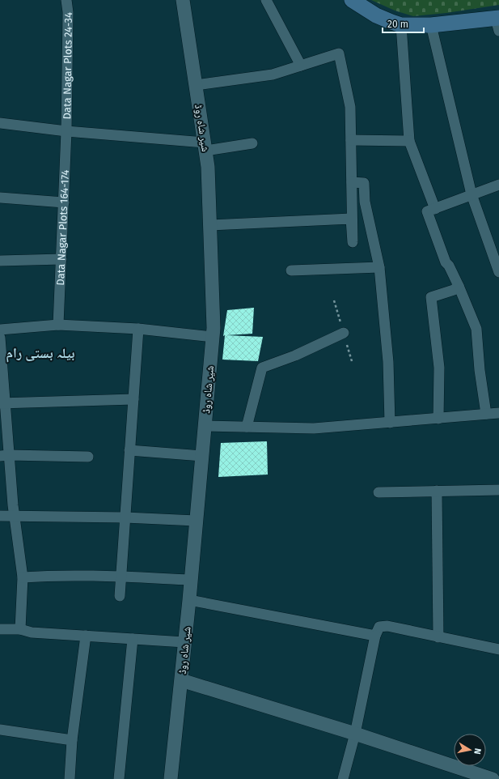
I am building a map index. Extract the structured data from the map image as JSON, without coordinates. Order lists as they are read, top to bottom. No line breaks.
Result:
{"streets":{"street":["Data Nagar Plots 24-34","شیر شاہ روڈ","Data Nagar Plots 164-174"]},"crossings":[["Data Nagar Plots 24-34","Data Nagar Plots 164-174"]],"districts":["بیلہ بستی رام"],"scale_bar":"20 m","north":"right"}
